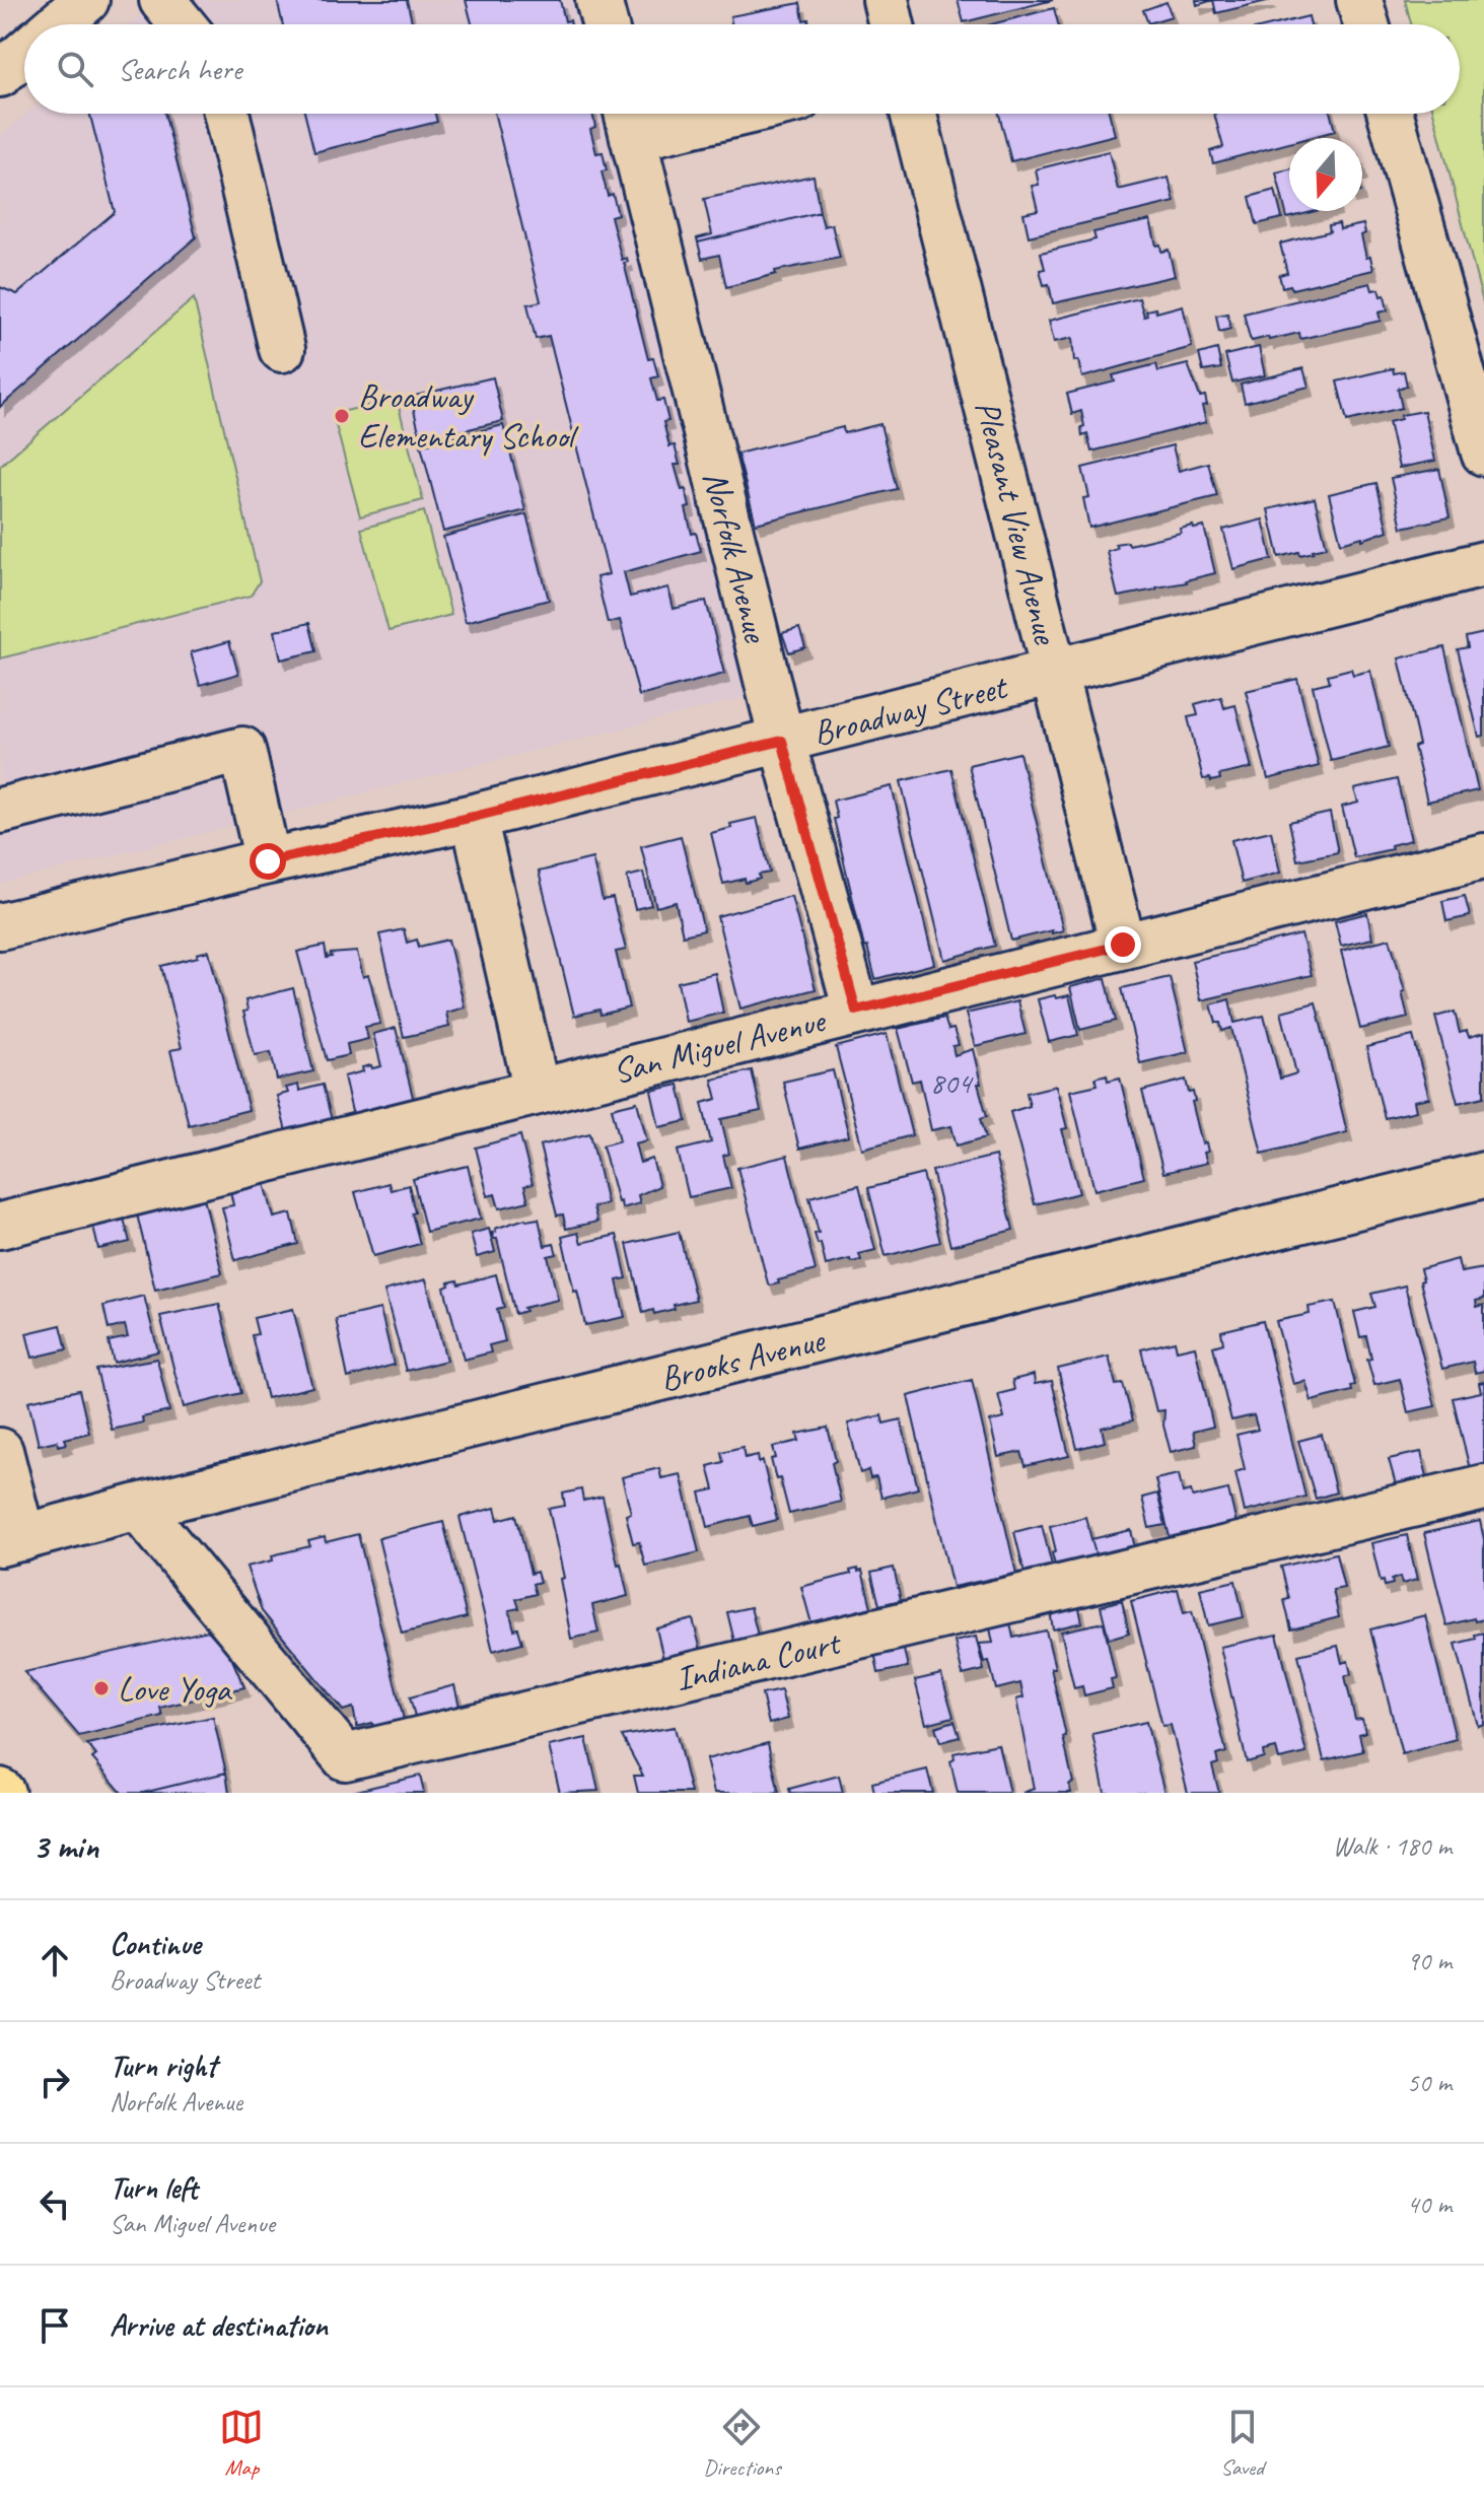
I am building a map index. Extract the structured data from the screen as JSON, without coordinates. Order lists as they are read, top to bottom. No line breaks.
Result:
{"streets":{"street":["Pleasant View Avenue","Norfolk Avenue","Broadway Street","San Miguel Avenue","Brooks Avenue","Indiana Court"]},"crossings":[["Pleasant View Avenue","Broadway Street"],["Pleasant View Avenue","San Miguel Avenue"],["Norfolk Avenue","Broadway Street"],["Norfolk Avenue","San Miguel Avenue"],["Brooks Avenue","Indiana Court"]],"places":["Broadway Elementary School","Love Yoga"],"house_numbers":["804"],"north":"bottom","page":{"search":"Search here","heading":["3 min","Walk · 180 m"],"list":[["Continue","Broadway Street","90 m"],["Turn right","Norfolk Avenue","50 m"],["Turn left","San Miguel Avenue","40 m"],"Arrive at destination"],"nav":["Map","Directions","Saved"]}}
